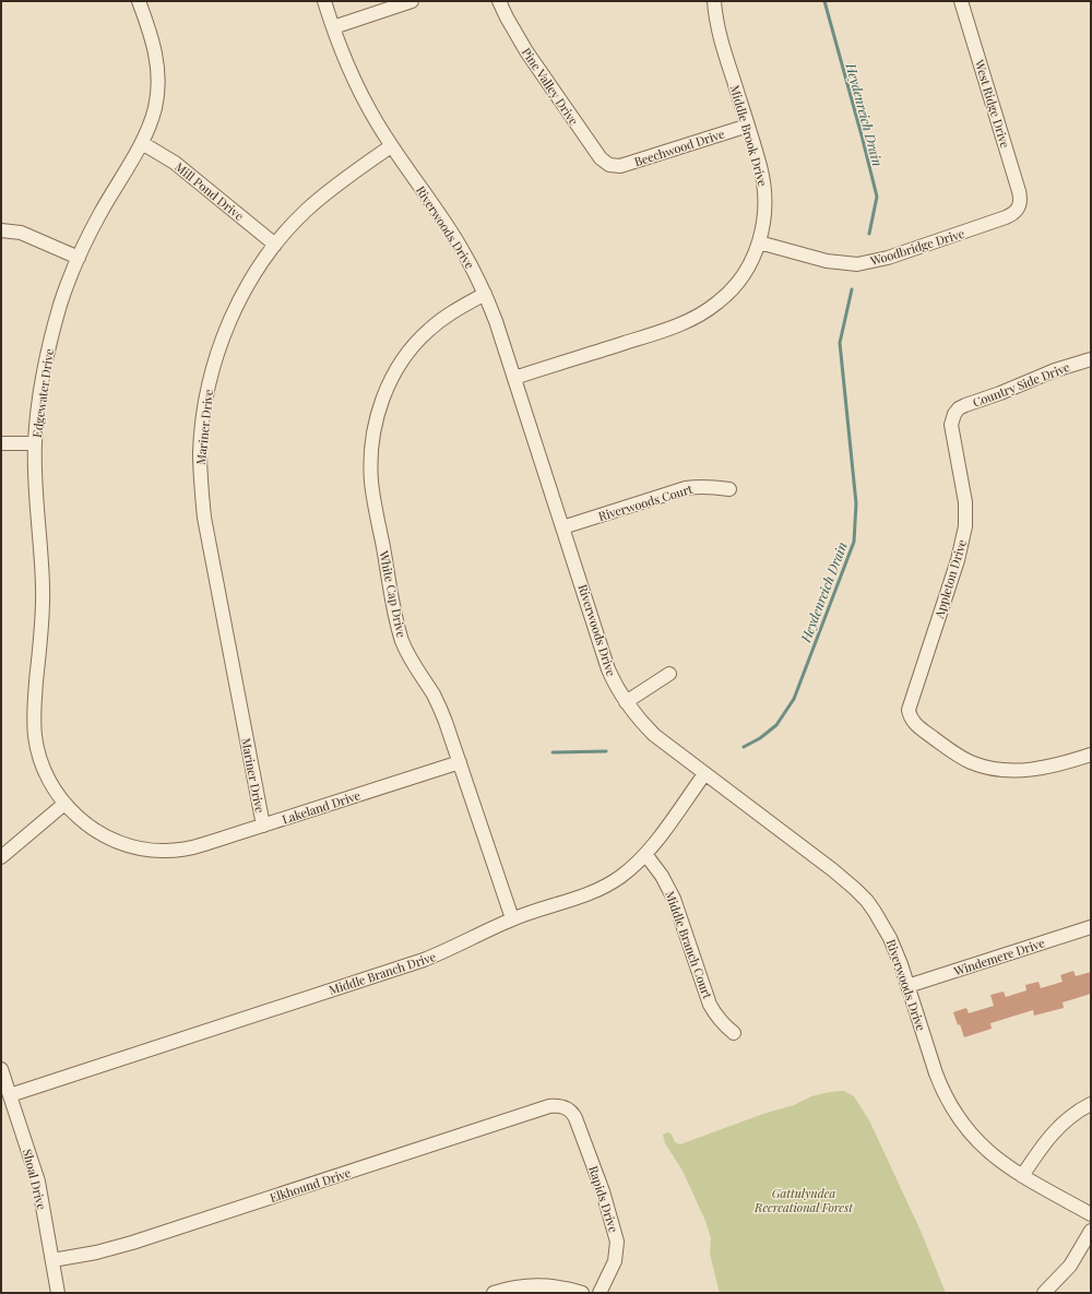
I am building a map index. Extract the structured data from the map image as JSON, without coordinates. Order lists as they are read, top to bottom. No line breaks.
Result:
{"streets":{"street":["Pine Valley Drive","West Ridge Drive","Middle Brook Drive","Beechwood Drive","Mill Pond Drive","Riverwoods Drive","Woodbridge Drive","Country Side Drive","Edgewater Drive","Mariner Drive","Riverwoods Court","Appleton Drive","White Cap Drive","Lakeland Drive","Middle Branch Court","Windemere Drive","Middle Branch Drive","Shoal Drive","Elkhound Drive","Rapids Drive"]},"crossings":[["Pine Valley Drive","Beechwood Drive"],["West Ridge Drive","Woodbridge Drive"],["Middle Brook Drive","Beechwood Drive"],["Middle Brook Drive","Riverwoods Drive"],["Middle Brook Drive","Woodbridge Drive"],["Mill Pond Drive","Edgewater Drive"],["Mill Pond Drive","Mariner Drive"],["Riverwoods Drive","Mariner Drive"],["Riverwoods Drive","Riverwoods Court"],["Riverwoods Drive","White Cap Drive"],["Riverwoods Drive","Windemere Drive"],["Riverwoods Drive","Middle Branch Drive"],["Country Side Drive","Appleton Drive"],["Edgewater Drive","Lakeland Drive"],["Mariner Drive","Lakeland Drive"],["White Cap Drive","Lakeland Drive"],["White Cap Drive","Middle Branch Drive"],["Middle Branch Court","Middle Branch Drive"],["Middle Branch Drive","Shoal Drive"],["Shoal Drive","Elkhound Drive"],["Elkhound Drive","Rapids Drive"]],"water":["Heydenreich Drain"],"parks":["Gattulyndea Recreational Forest"]}
